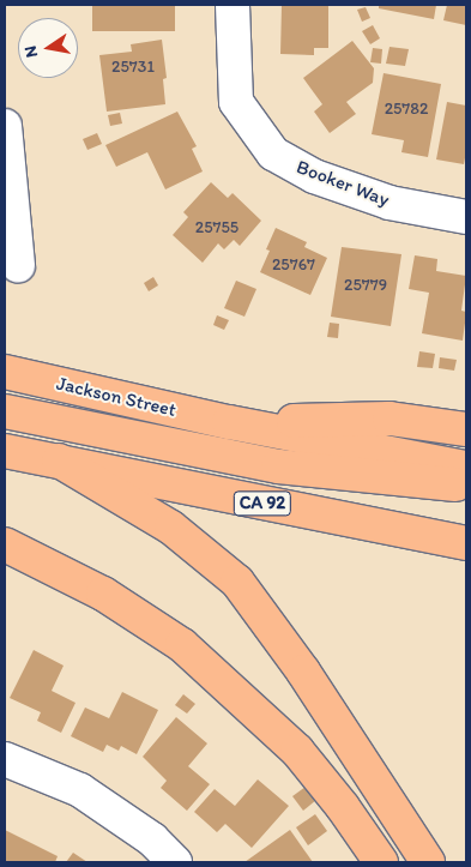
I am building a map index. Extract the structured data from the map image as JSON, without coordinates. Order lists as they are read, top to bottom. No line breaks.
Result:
{"streets":{"highway":["Jackson Street","CA 92"],"street":["Booker Way"]},"house_numbers":["25731","25782","25755","25767","25779"],"north":"left"}
